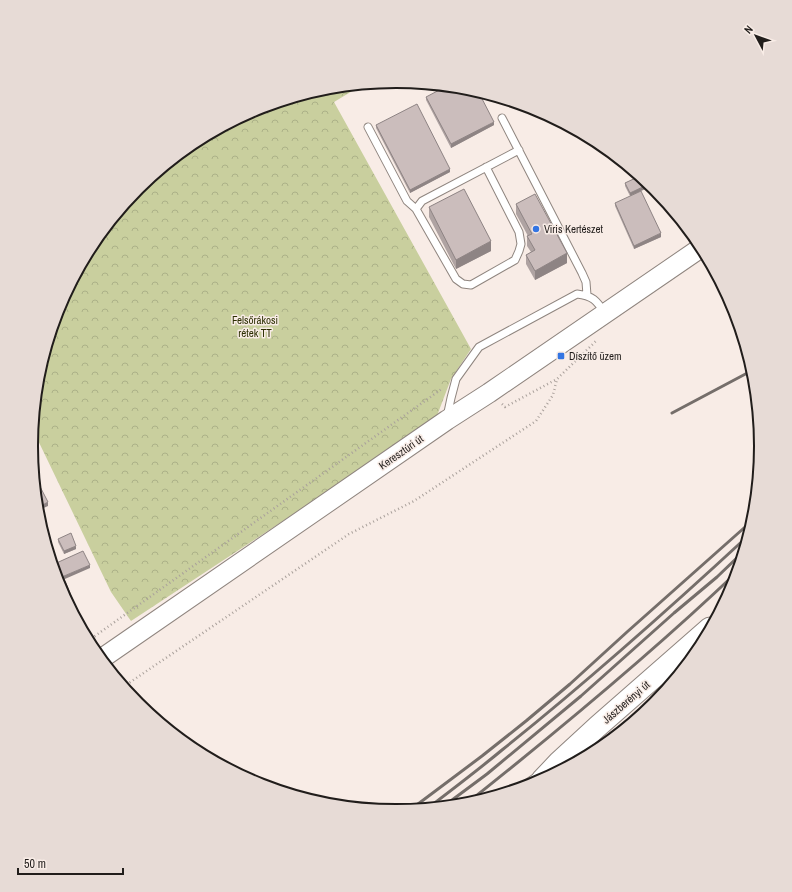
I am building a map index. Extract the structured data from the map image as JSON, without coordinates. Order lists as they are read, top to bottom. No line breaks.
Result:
{"streets":{"main road":["Keresztúri út","Jászberényi út"]},"parks":["Felsőrákosi rétek TT"],"places":{"other":["Viris Kertészet"],"transit":["Díszítő üzem"]},"scale_bar":"50 m","north":"top left"}
